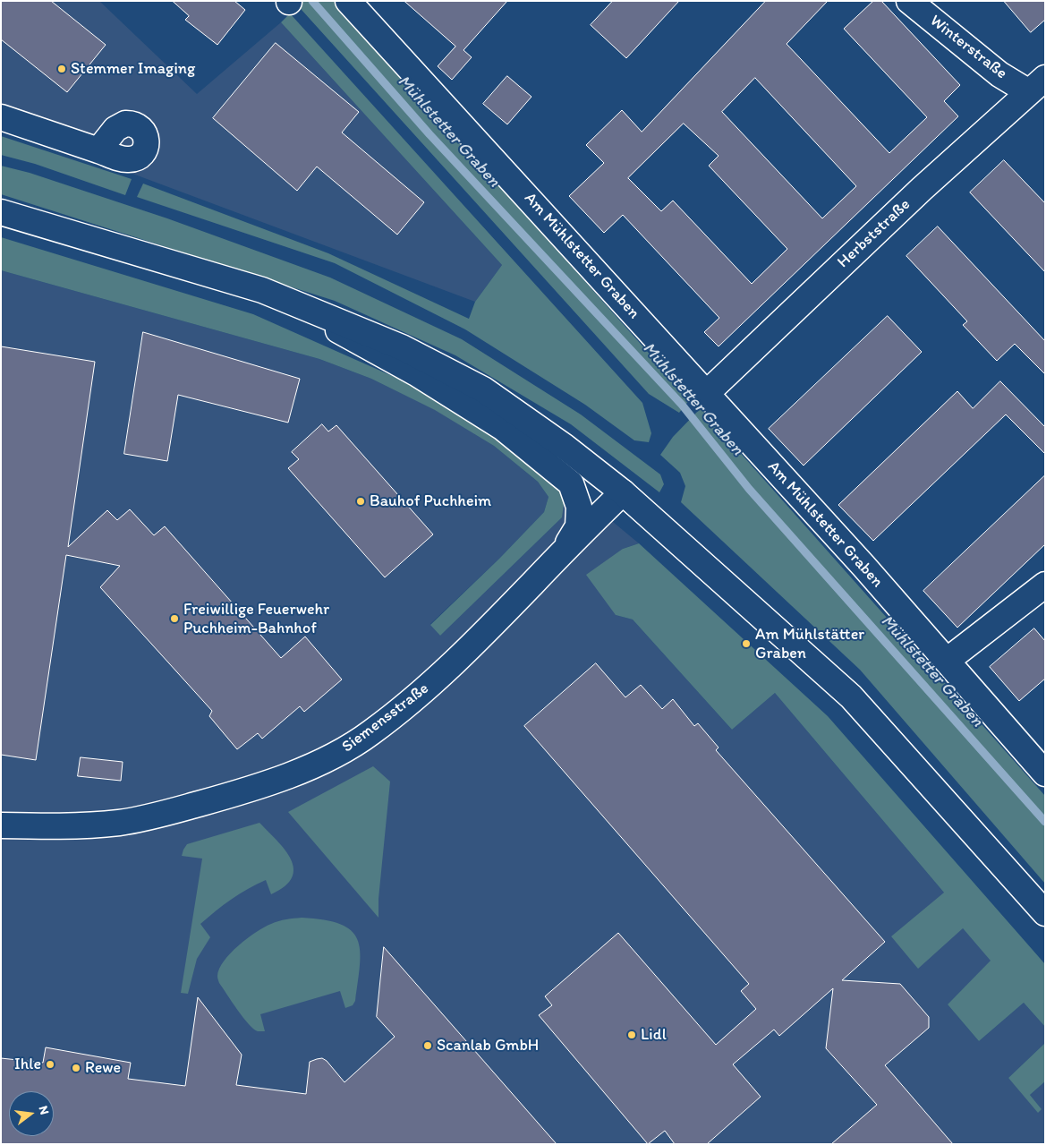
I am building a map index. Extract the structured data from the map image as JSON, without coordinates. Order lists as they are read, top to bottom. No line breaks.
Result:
{"streets":{"street":["Winterstraße","Herbststraße","Am Mühlstetter Graben","Siemensstraße"]},"crossings":[["Winterstraße","Herbststraße"],["Herbststraße","Am Mühlstetter Graben"]],"water":["Mühlstetter Graben"],"places":["Stemmer Imaging","Bauhof Puchheim","Freiwillige Feuerwehr Puchheim-Bahnhof","Am Mühlstätter Graben","Lidl","Scanlab GmbH","Ihle","Rewe"],"north":"right"}
